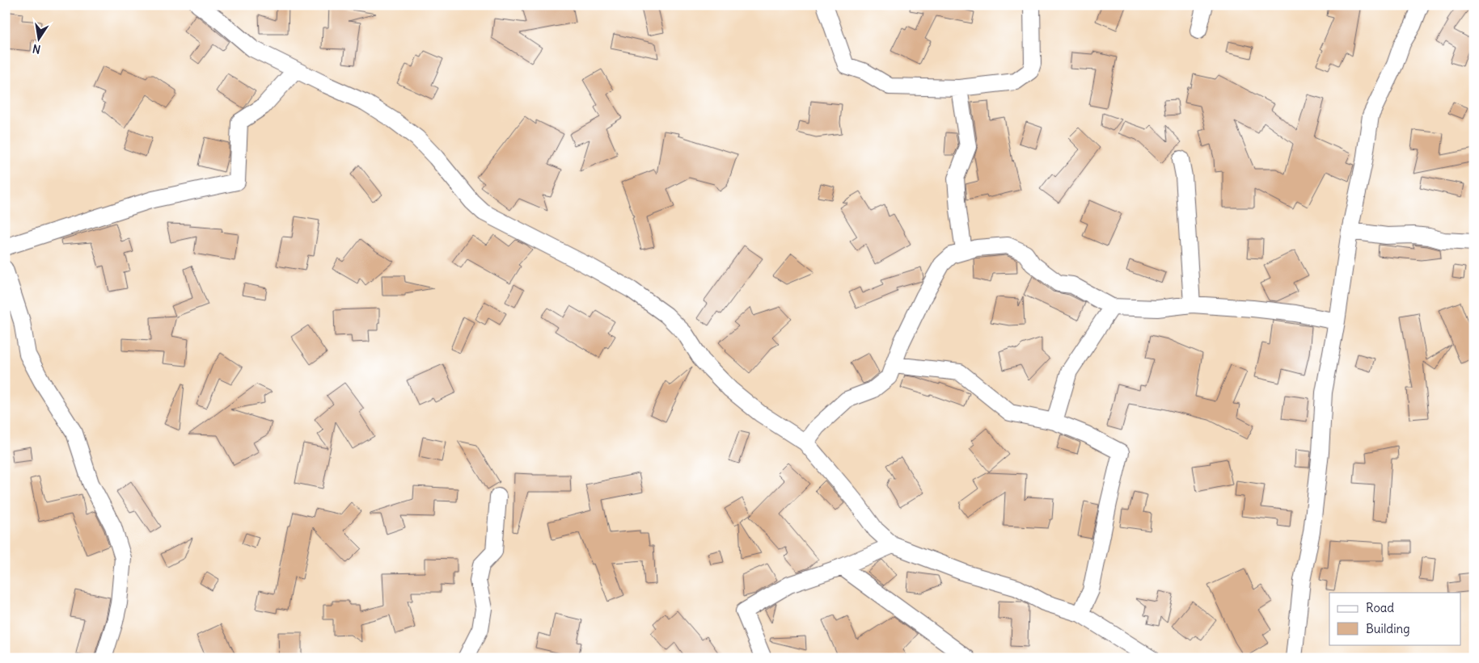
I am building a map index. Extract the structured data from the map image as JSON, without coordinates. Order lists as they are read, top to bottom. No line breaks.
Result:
{"legend":["Road","Building"],"north":"bottom"}
